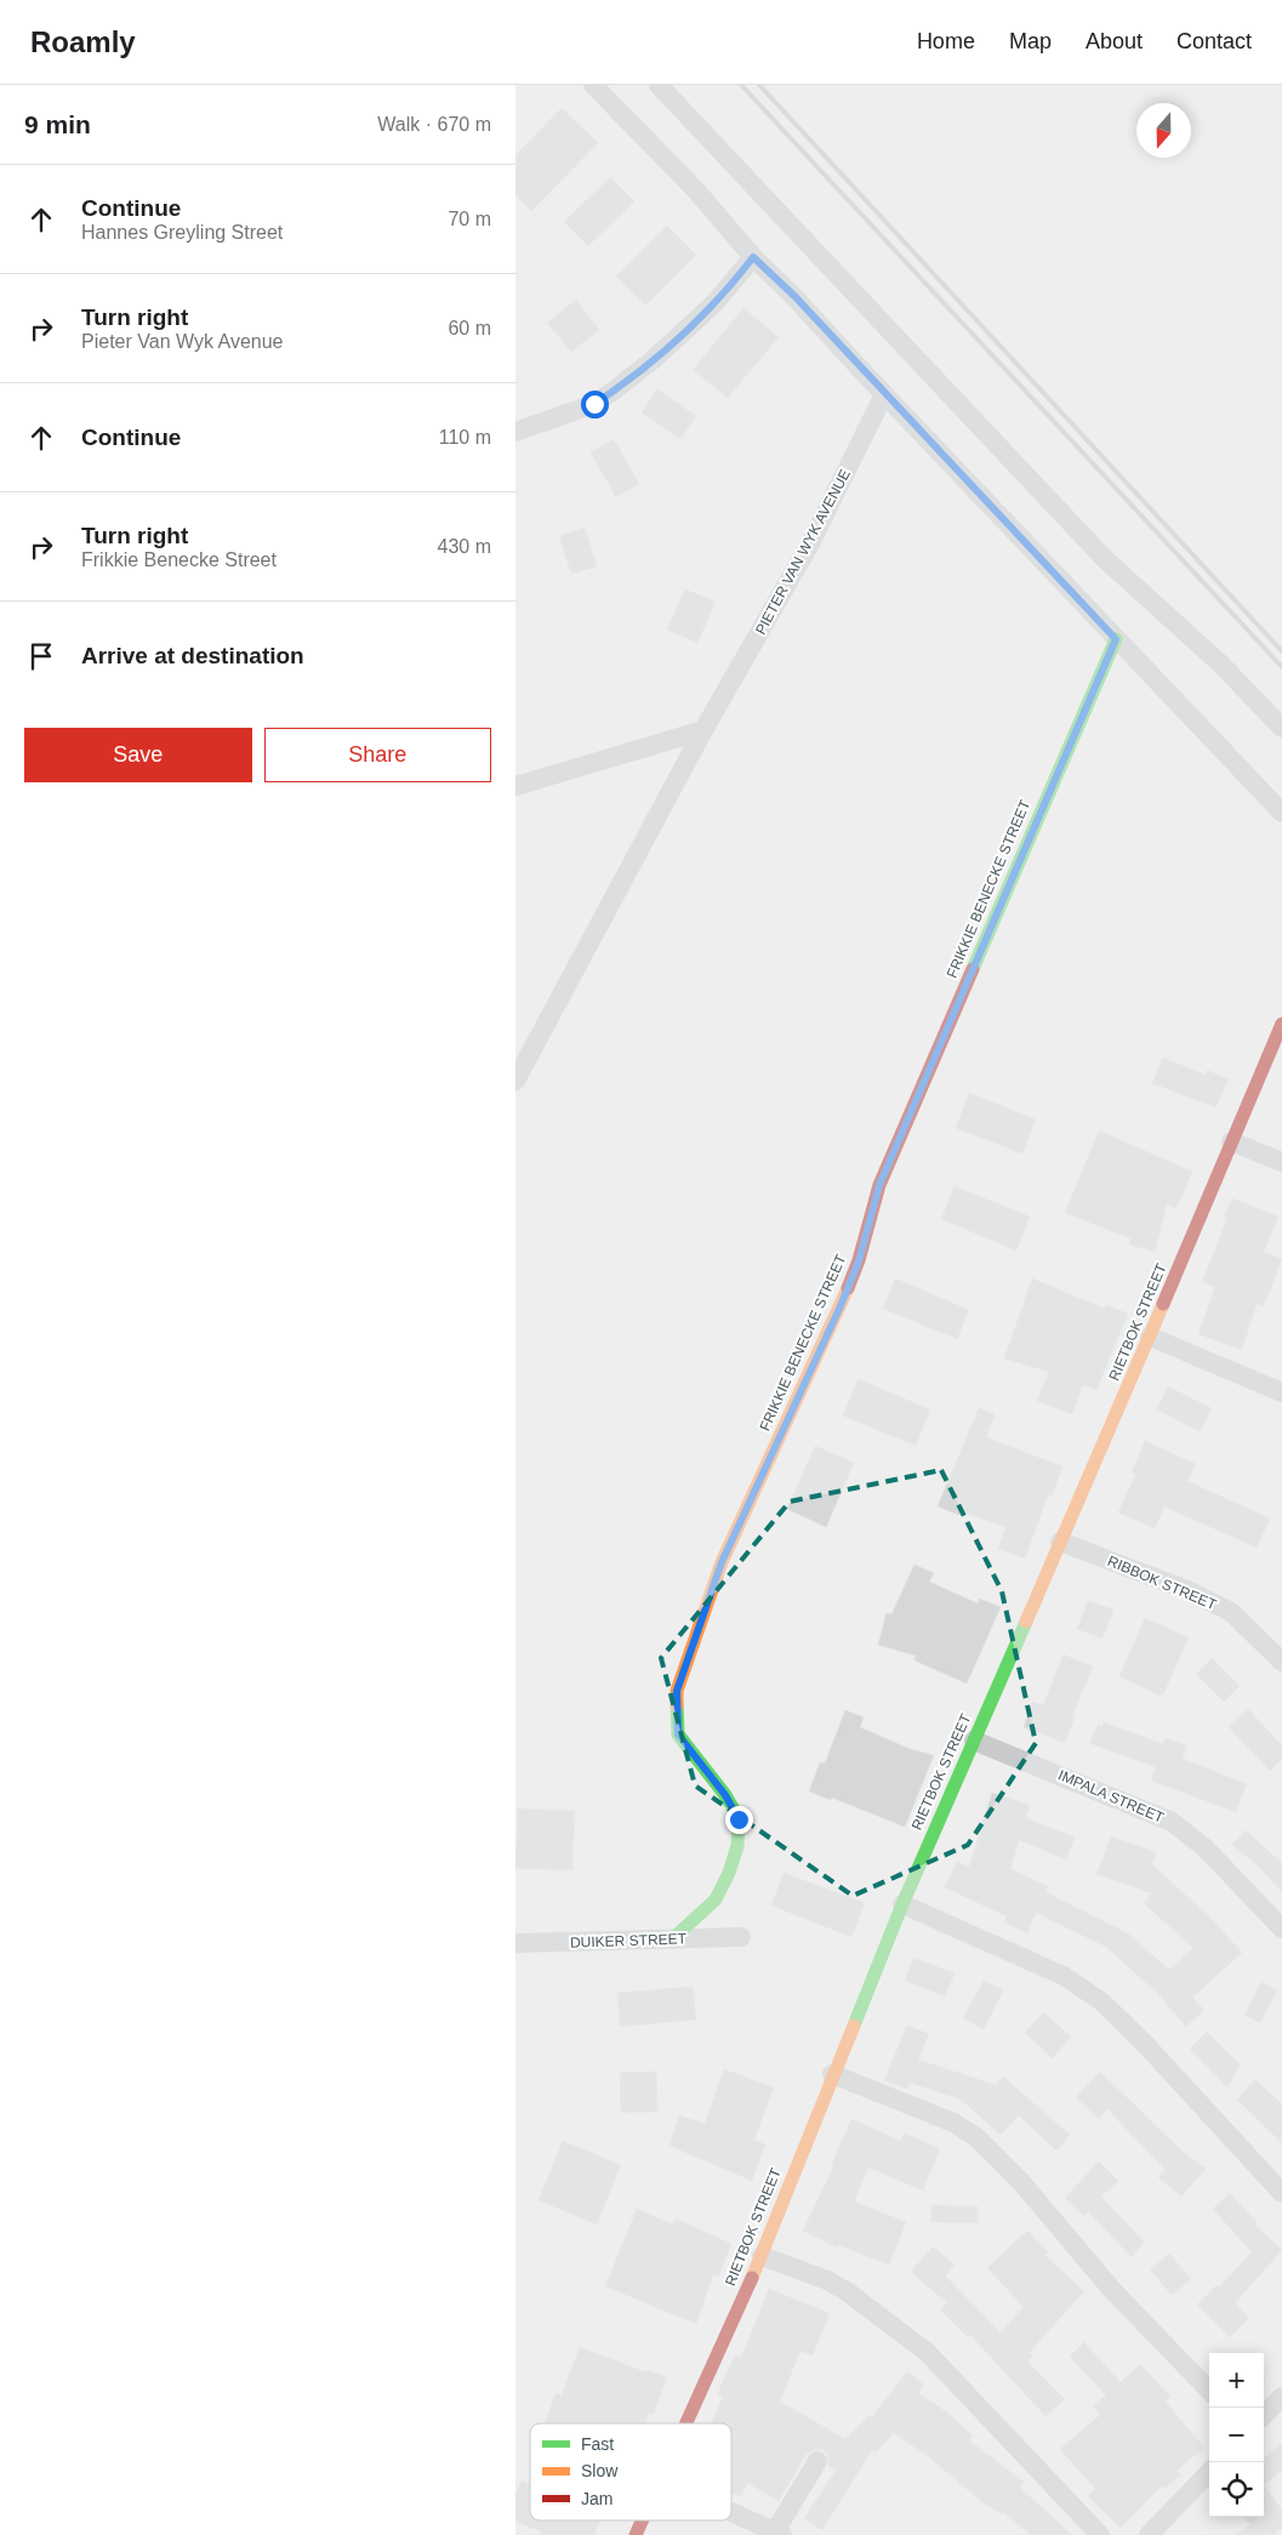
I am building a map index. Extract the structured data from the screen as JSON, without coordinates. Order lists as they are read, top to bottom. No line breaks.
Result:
{"streets":{"street":["PIETER VAN WYK AVENUE","FRIKKIE BENECKE STREET","RIETBOK STREET","RIBBOK STREET","IMPALA STREET","DUIKER STREET"]},"crossings":[["FRIKKIE BENECKE STREET","DUIKER STREET"],["RIETBOK STREET","RIBBOK STREET"],["RIETBOK STREET","IMPALA STREET"]],"legend":["Fast","Slow","Jam"],"north":"bottom","page":{"header":"Roamly","nav":["Home","Map","About","Contact"],"heading":["9 min","Walk · 670 m"],"list":[["Continue","Hannes Greyling Street","70 m"],["Turn right","Pieter Van Wyk Avenue","60 m"],["Continue","110 m"],["Turn right","Frikkie Benecke Street","430 m"],"Arrive at destination"],"buttons":["Save","Share"],"map_buttons":["+","−"]}}
